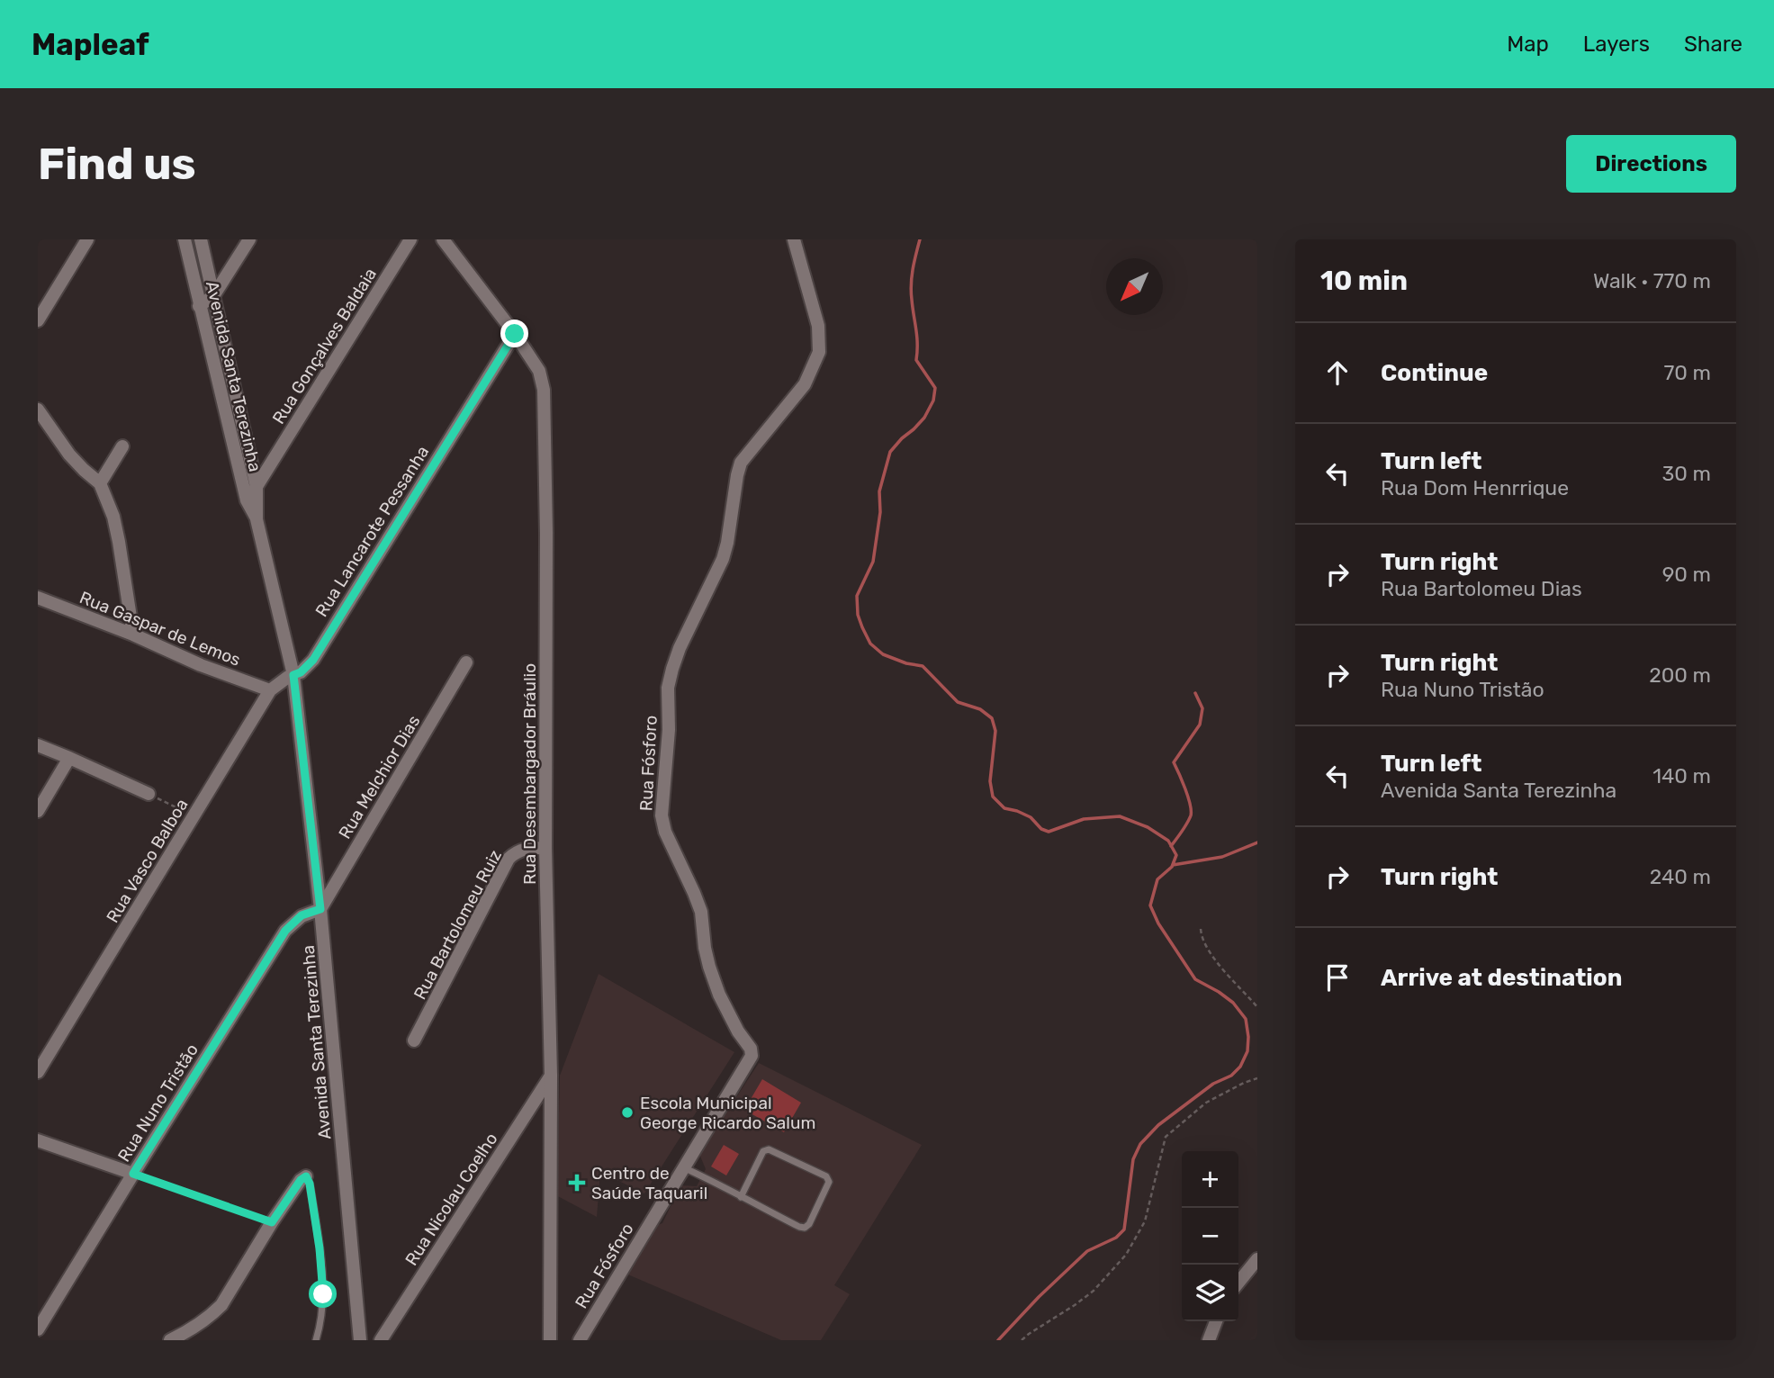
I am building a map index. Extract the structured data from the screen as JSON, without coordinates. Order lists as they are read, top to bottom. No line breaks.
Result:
{"streets":{"street":["Rua Gonçalves Baldaia","Avenida Santa Terezinha","Rua Lancarote Pessanha","Rua Gaspar de Lemos","Rua Fósforo","Rua Desembargador Bráulio","Rua Melchior Dias","Rua Vasco Balboa","Rua Bartolomeu Ruiz","Rua Nuno Tristão","Rua Nicolau Coelho"]},"crossings":[["Rua Gonçalves Baldaia","Avenida Santa Terezinha"],["Avenida Santa Terezinha","Rua Lancarote Pessanha"],["Avenida Santa Terezinha","Rua Melchior Dias"],["Avenida Santa Terezinha","Rua Vasco Balboa"],["Avenida Santa Terezinha","Rua Nuno Tristão"],["Rua Lancarote Pessanha","Rua Desembargador Bráulio"],["Rua Lancarote Pessanha","Rua Vasco Balboa"],["Rua Gaspar de Lemos","Rua Vasco Balboa"],["Rua Desembargador Bráulio","Rua Bartolomeu Ruiz"],["Rua Desembargador Bráulio","Rua Nicolau Coelho"],["Rua Melchior Dias","Rua Nuno Tristão"]],"places":{"other":["Escola Municipal George Ricardo Salum"],"health":["Centro de Saúde Taquaril"]},"north":"bottom left","page":{"header":"Mapleaf","nav":["Map","Layers","Share"],"buttons":"Directions","title":"Find us","heading":["10 min","Walk · 770 m"],"list":[["Continue","70 m"],["Turn left","Rua Dom Henrrique","30 m"],["Turn right","Rua Bartolomeu Dias","90 m"],["Turn right","Rua Nuno Tristão","200 m"],["Turn left","Avenida Santa Terezinha","140 m"],["Turn right","240 m"],"Arrive at destination"],"map_buttons":["+","−"]}}
